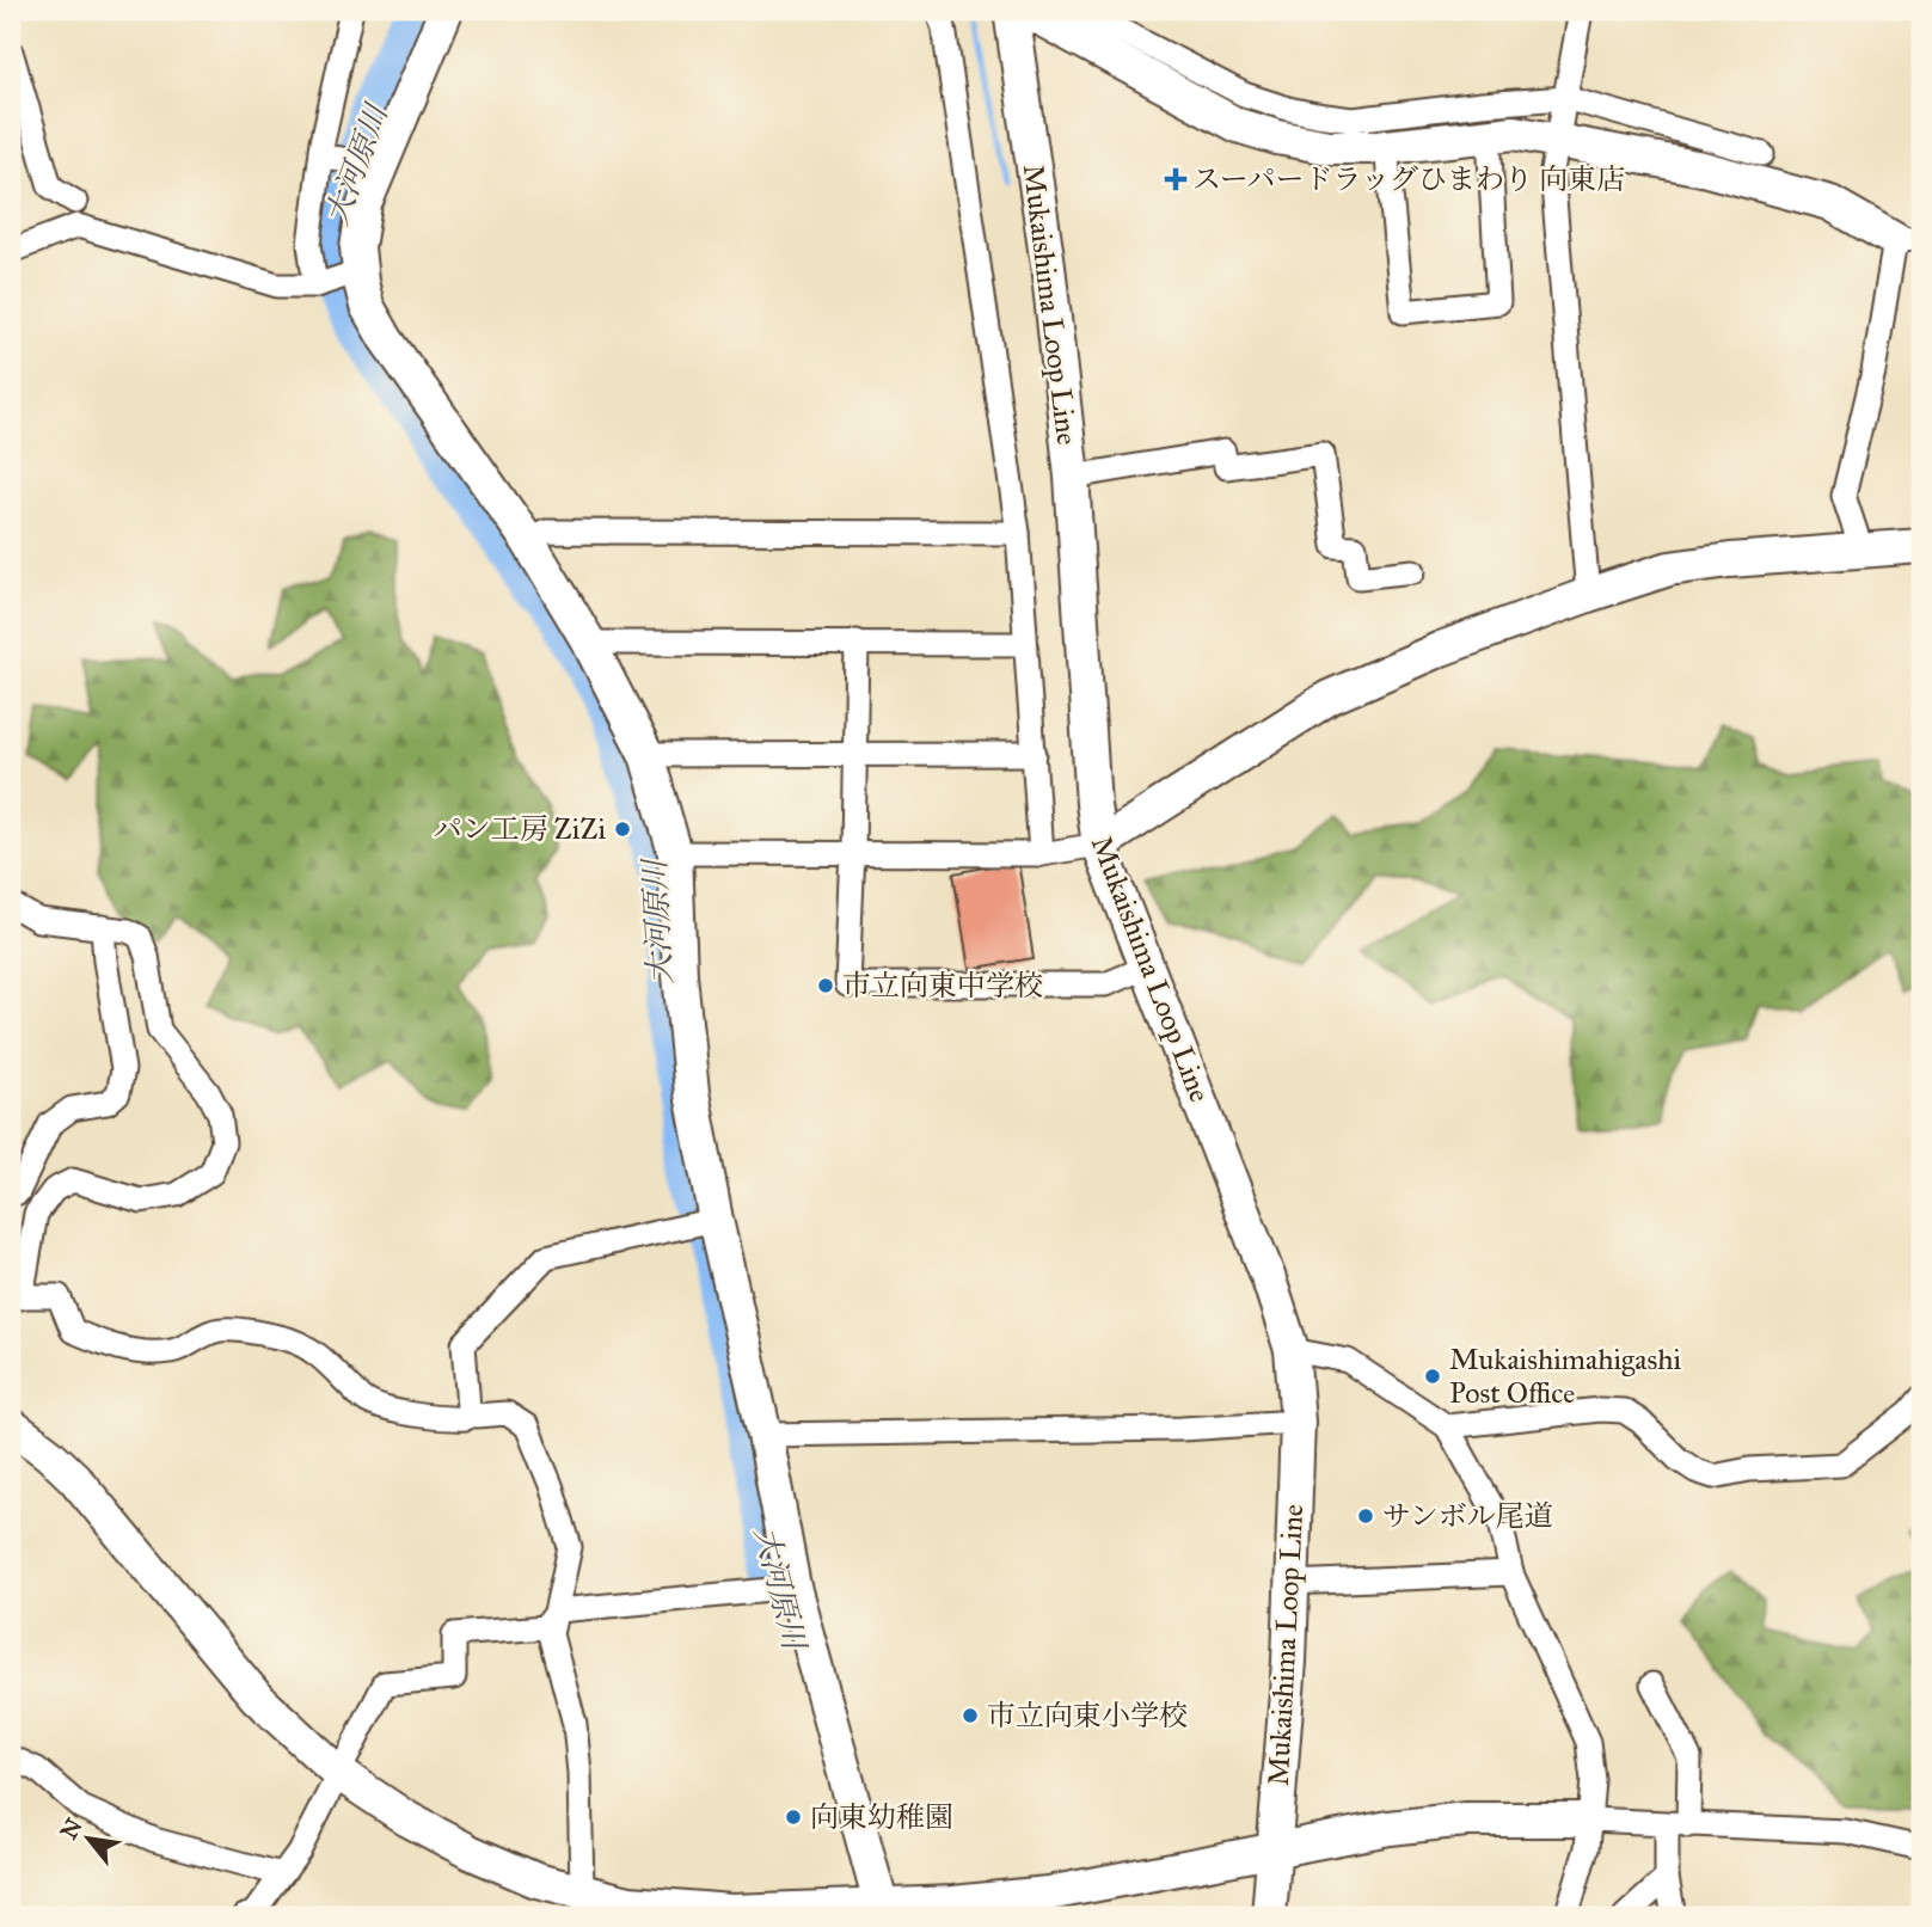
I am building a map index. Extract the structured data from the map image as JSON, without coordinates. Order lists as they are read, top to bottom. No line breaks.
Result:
{"streets":{"street":["Mukaishima Loop Line"]},"water":["大河原川"],"places":{"health":["スーパードラッグひまわり 向東店"],"other":["パン工房 ZiZi","市立向東中学校","Mukaishimahigashi Post Office","サンボル尾道","市立向東小学校","向東幼稚園"]},"north":"top left"}
